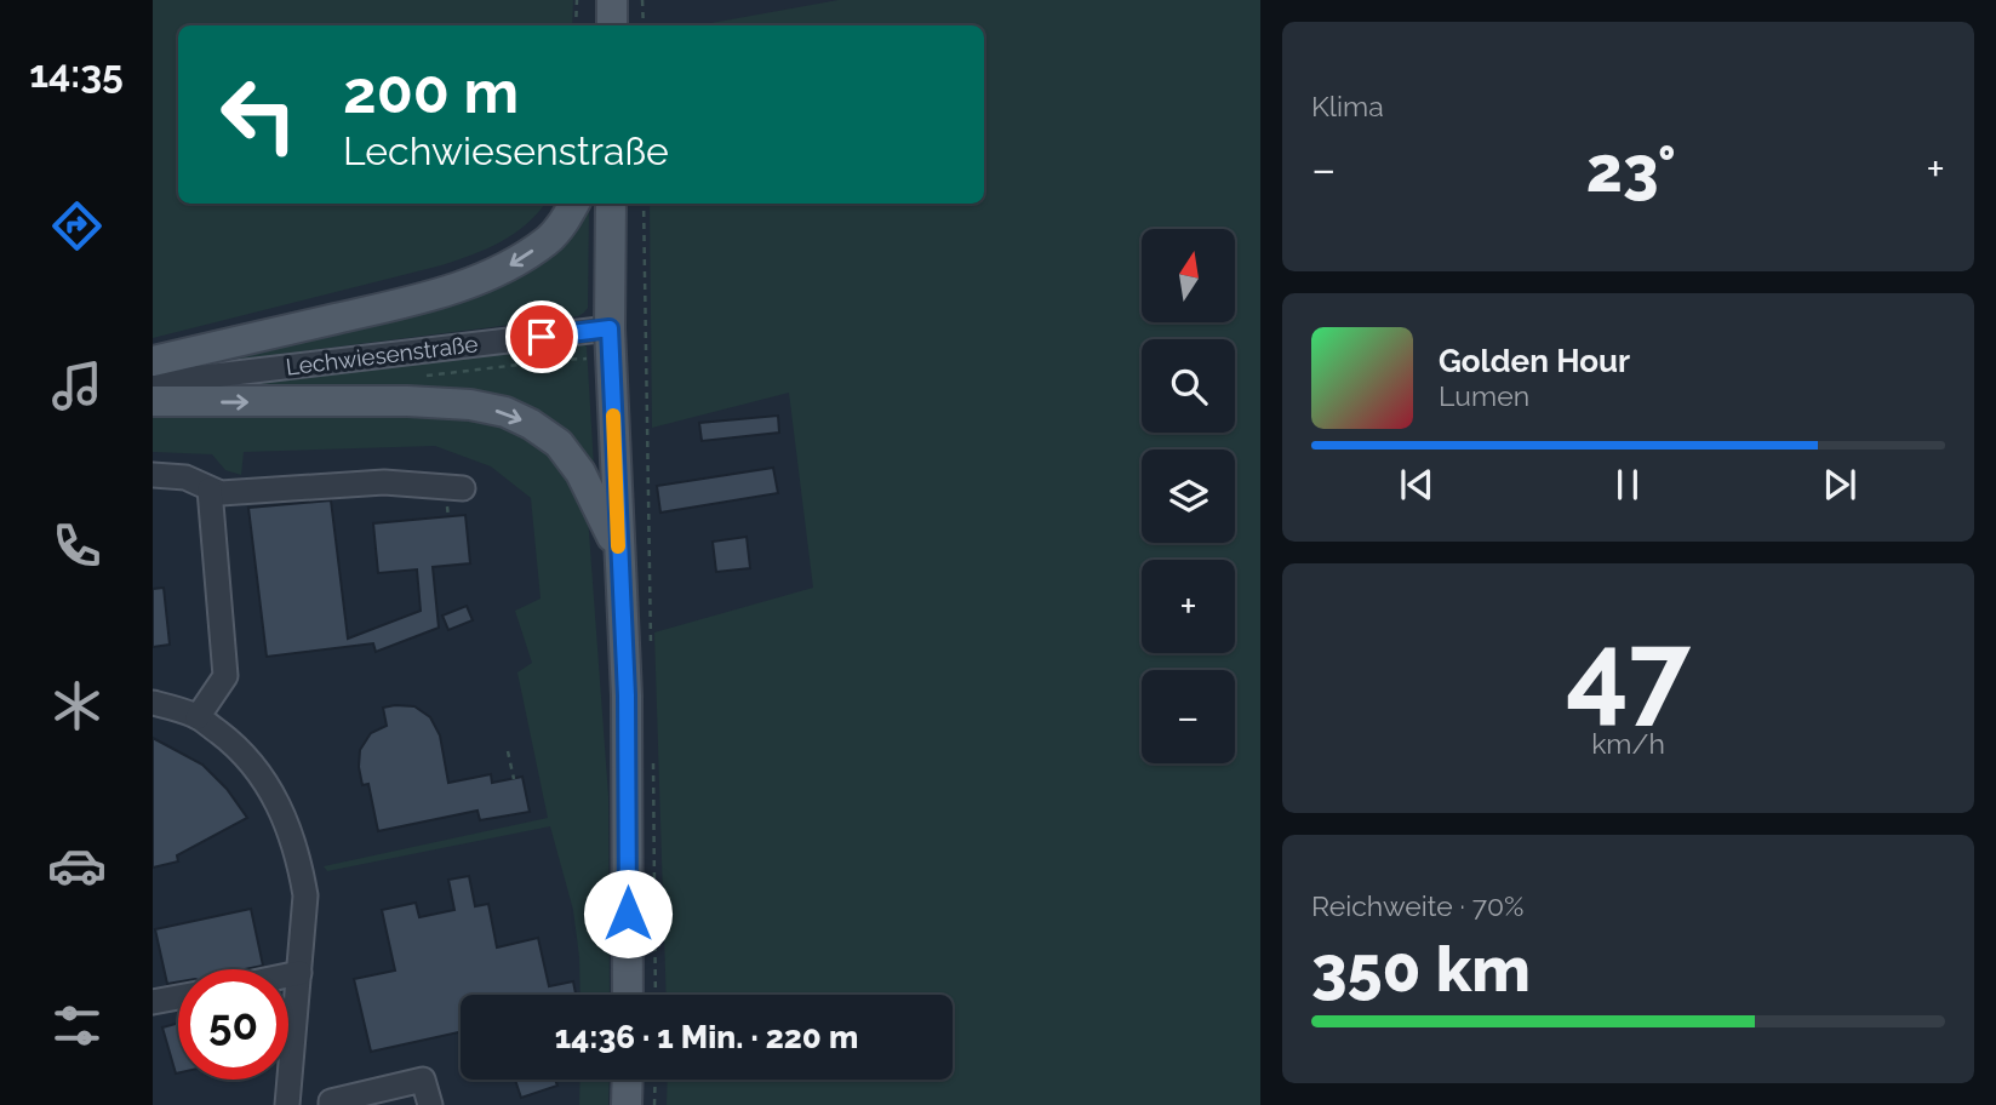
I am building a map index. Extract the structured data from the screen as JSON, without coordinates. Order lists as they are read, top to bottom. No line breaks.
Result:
{"streets":{"street":["Lechwiesenstraße"]},"north":"top","page":{"tabs":"14:35","tile":["Klima",["47","km/h"],["Reichweite · 70%","350 km"]],"turn":["200 m","Lechwiesenstraße"],"heat":["−","23°","+"],"map_buttons":["+","−"],"song":["Golden Hour","Lumen"],"limit":"50","trip":"14:36 · 1 Min. · 220 m"}}
